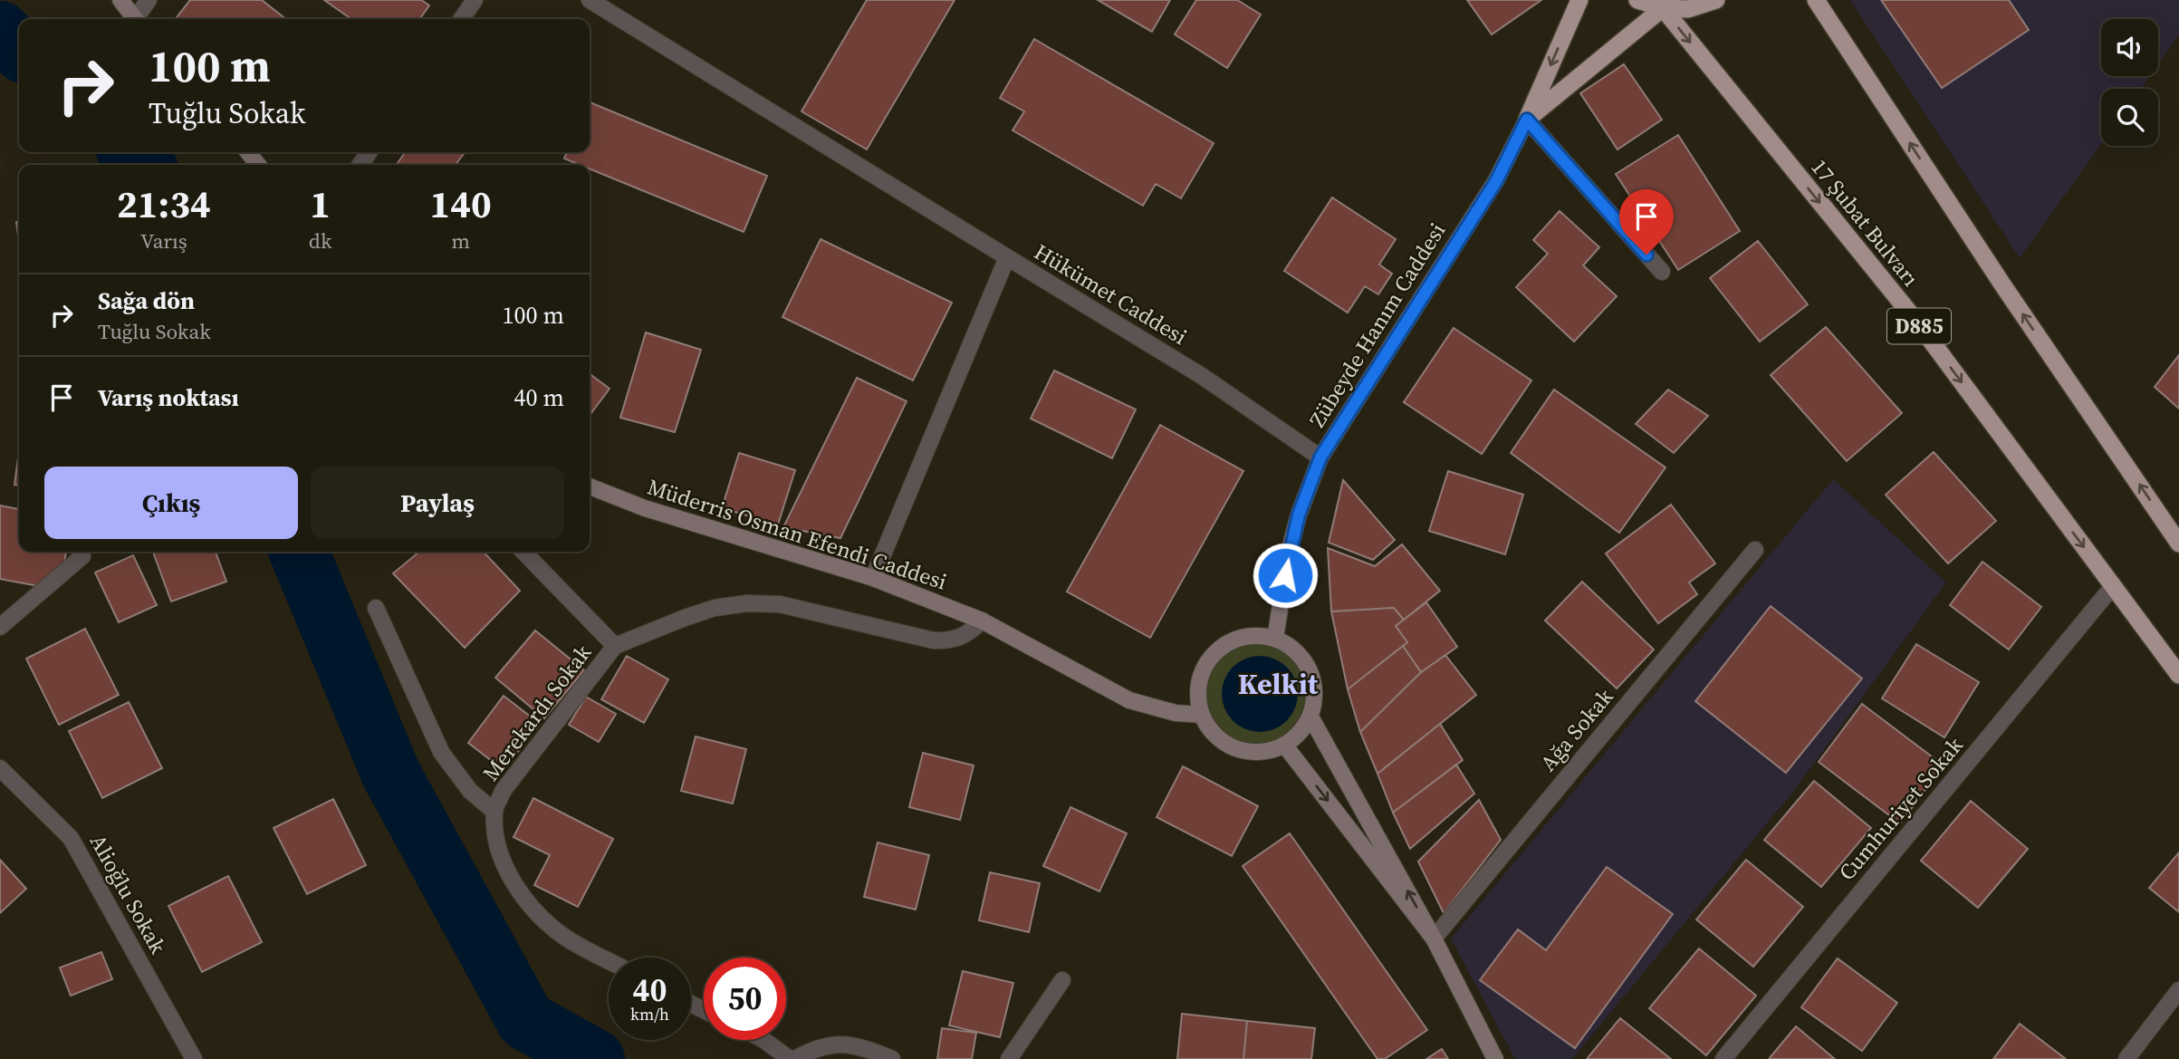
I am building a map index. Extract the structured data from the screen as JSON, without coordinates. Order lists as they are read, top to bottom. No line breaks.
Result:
{"streets":{"highway":["17 Şubat Bulvarı","Zübeyde Hanım Caddesi","D885"],"main road":["Müderris Osman Efendi Caddesi"],"street":["Hükümet Caddesi","Merekardı Sokak","Ağa Sokak","Cumhuriyet Sokak","Alioğlu Sokak"]},"crossings":[["17 Şubat Bulvarı","Zübeyde Hanım Caddesi"],["17 Şubat Bulvarı","Cumhuriyet Sokak"],["Hükümet Caddesi","Zübeyde Hanım Caddesi"],["Hükümet Caddesi","Müderris Osman Efendi Caddesi"],["Zübeyde Hanım Caddesi","Müderris Osman Efendi Caddesi"]],"districts":["Kelkit"],"page":{"turn":["100 m","Tuğlu Sokak"],"eta":["21:34","Varış","1","dk","140","m"],"list":[{"name":"Sağa dön","note":"Tuğlu Sokak","value":"100 m"},{"name":"Varış noktası","value":"40 m"}],"buttons":["Çıkış","Paylaş"],"speed":"40 km/h","limit":"50"}}
